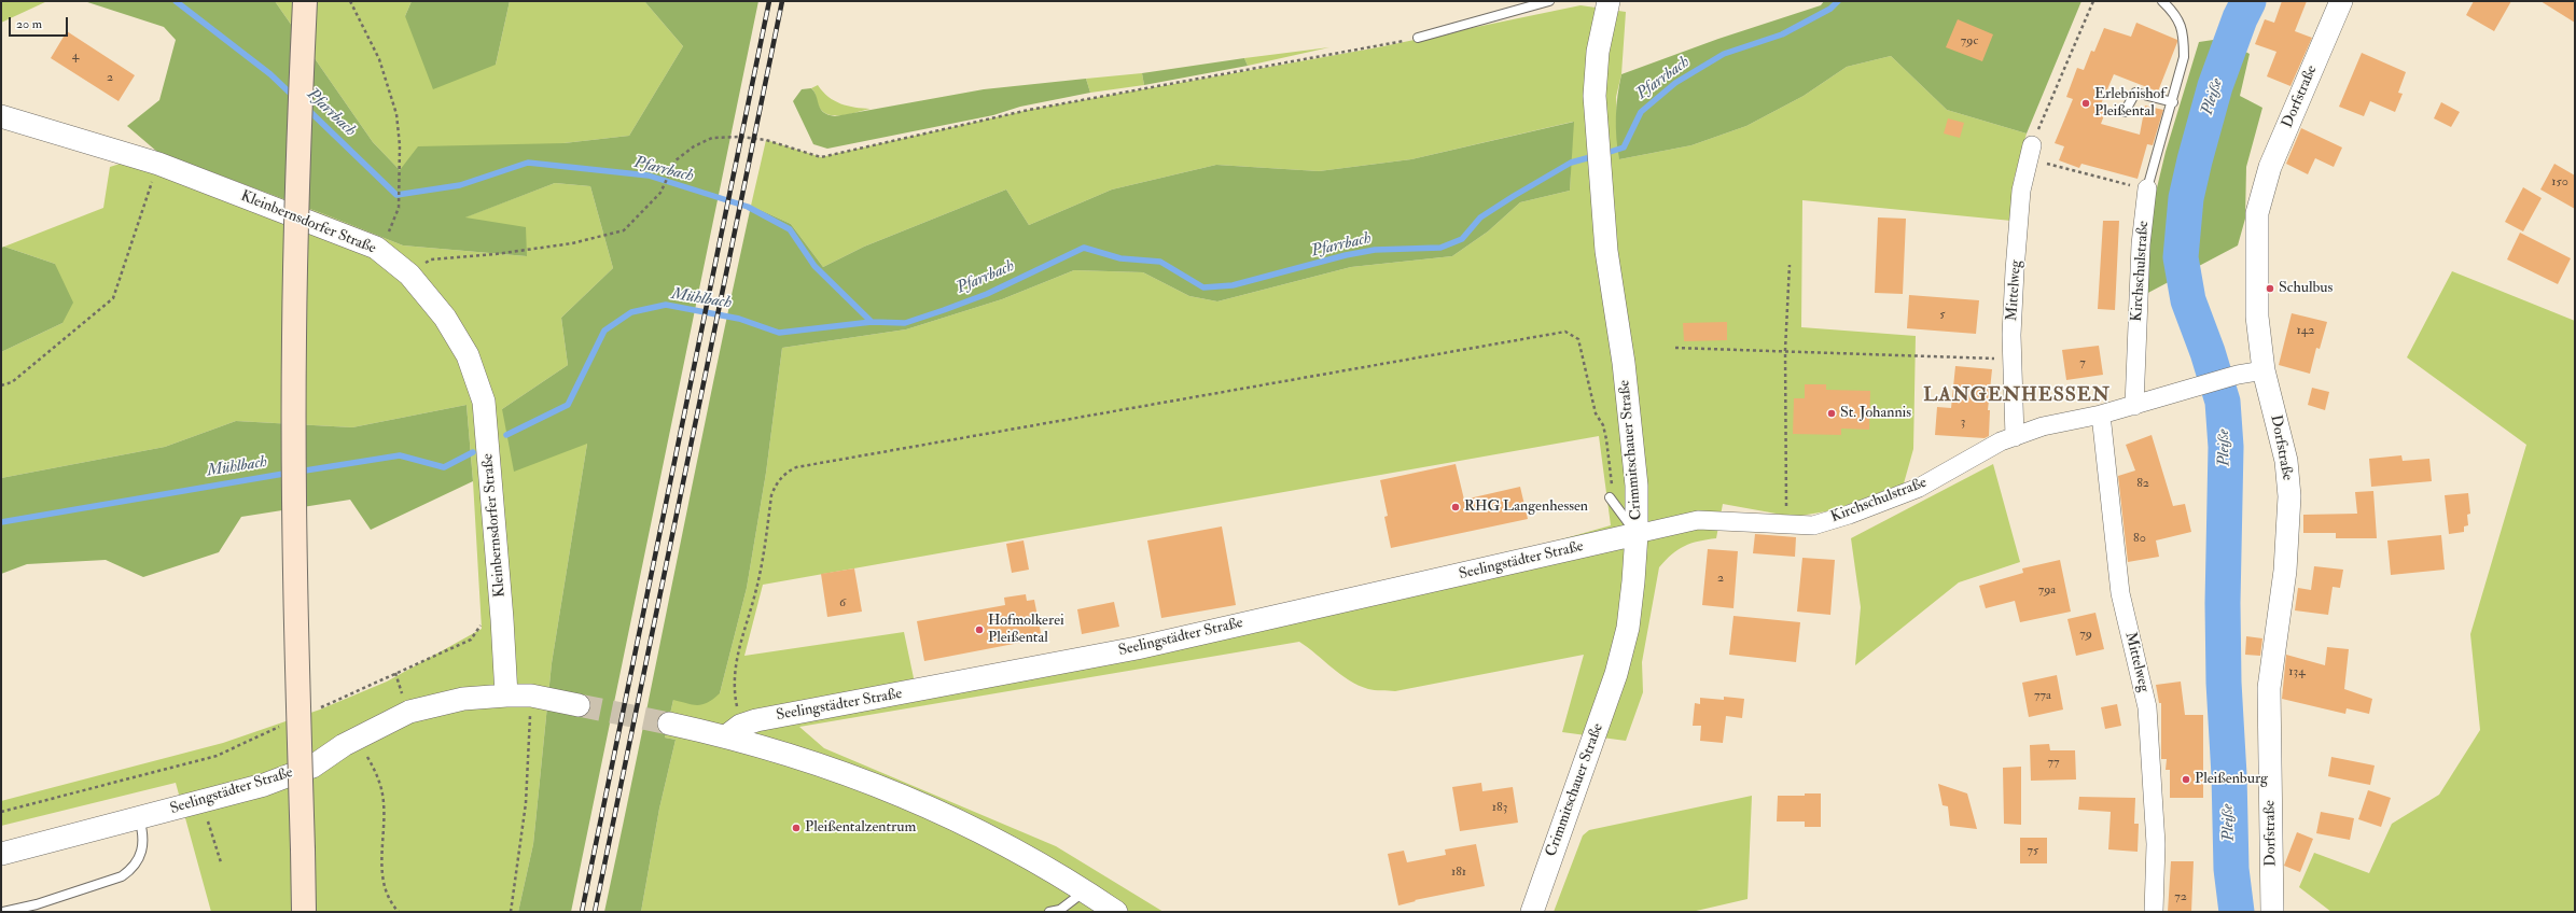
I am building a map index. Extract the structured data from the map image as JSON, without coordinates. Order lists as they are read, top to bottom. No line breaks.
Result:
{"streets":{"street":["Dorfstraße","Kleinbernsdorfer Straße","Kirchschulstraße","Mittelweg","Crimmitschauer Straße","Seelingstädter Straße"]},"crossings":[["Dorfstraße","Kirchschulstraße"],["Kleinbernsdorfer Straße","Seelingstädter Straße"],["Kirchschulstraße","Mittelweg"],["Kirchschulstraße","Crimmitschauer Straße"],["Kirchschulstraße","Seelingstädter Straße"],["Crimmitschauer Straße","Seelingstädter Straße"]],"districts":["LANGENHESSEN"],"water":["Pfarrbach","Pleiße","Mühlbach"],"places":["Erlebnishof Pleißental","Schulbus","St. Johannis","RHG Langenhessen","Hofmolkerei Pleißental","Pleißenburg","Pleißentalzentrum"],"house_numbers":["79c","4","2","150","5","142","7","3","82","80","2","79a","6","79","134","77a","77","183","75","181","72"],"scale_bar":"20 m"}
